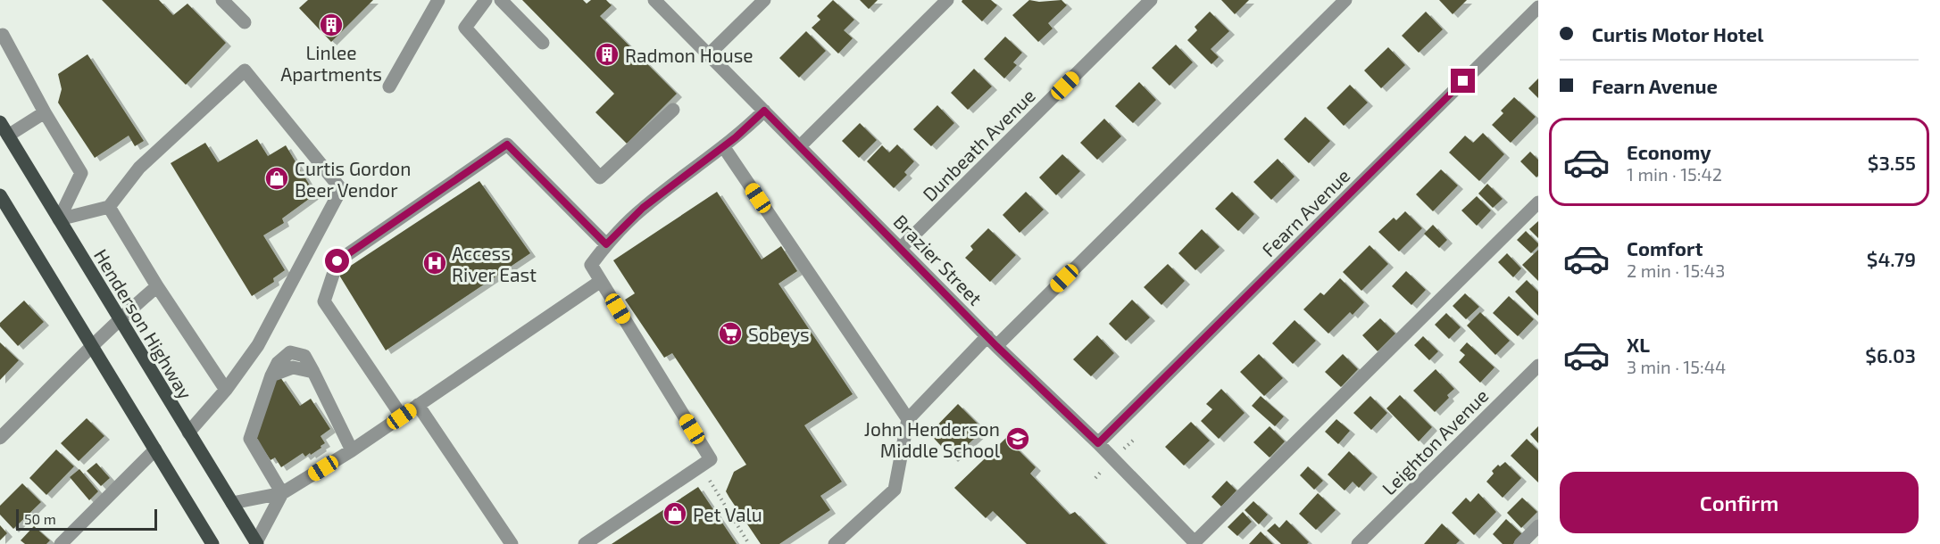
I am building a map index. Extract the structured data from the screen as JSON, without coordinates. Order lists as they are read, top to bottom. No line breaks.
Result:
{"streets":{"main road":["Henderson Highway"],"street":["Dunbeath Avenue","Fearn Avenue","Brazier Street","Leighton Avenue"]},"crossings":[["Dunbeath Avenue","Brazier Street"],["Fearn Avenue","Brazier Street"]],"places":{"building":["Linlee Apartments","Radmon House"],"shop":["Curtis Gordon Beer Vendor","Pet Valu"],"hospital":["Access River East"],"supermarket":["Sobeys"],"school or university":["John Henderson Middle School"]},"scale_bar":"50 m","page":{"banner":["Curtis Motor Hotel","Fearn Avenue"],"list":[{"name":"Economy","note":"1 min · 15:42","value":"$3.55"},{"name":"Comfort","note":"2 min · 15:43","value":"$4.79"},{"name":"XL","note":"3 min · 15:44","value":"$6.03"}],"buttons":"Confirm","scale":"50 m"}}
